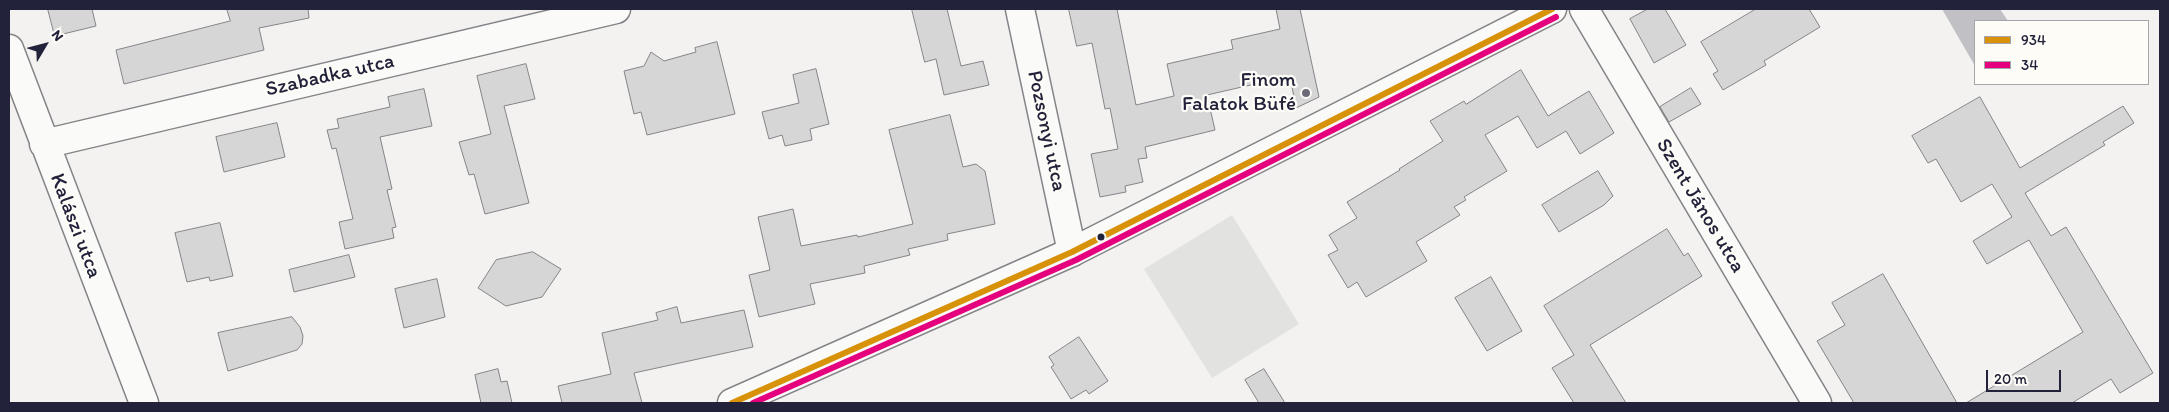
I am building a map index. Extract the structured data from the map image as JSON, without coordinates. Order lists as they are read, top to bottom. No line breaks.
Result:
{"streets":{"street":["Szabadka utca","Pozsonyi utca","Szent János utca","Kalászi utca"]},"crossings":[["Szabadka utca","Kalászi utca"]],"places":["Finom Falatok Büfé"],"lines":["transit line 934","transit line 34"],"legend":["934","34"],"scale_bar":"20 m","north":"top right"}
